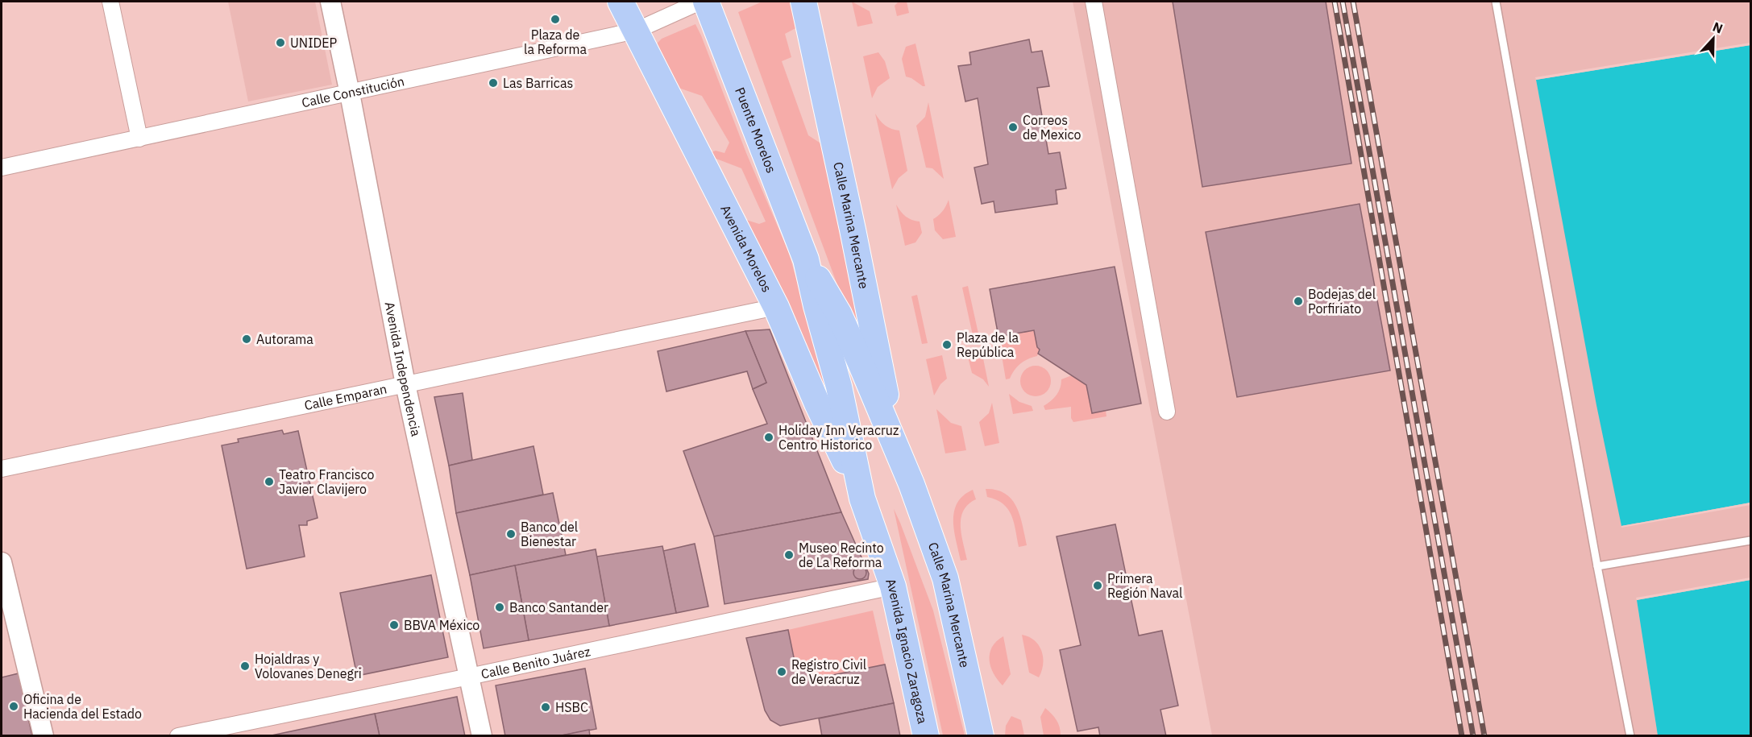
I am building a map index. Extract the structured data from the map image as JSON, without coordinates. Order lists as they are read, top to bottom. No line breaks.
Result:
{"streets":{"main road":["Puente Morelos","Calle Marina Mercante","Avenida Morelos","Avenida Ignacio Zaragoza"],"street":["Calle Constitución","Avenida Independencia","Calle Emparan","Calle Benito Juárez"]},"crossings":[["Calle Constitución","Avenida Morelos"],["Calle Constitución","Avenida Independencia"],["Puente Morelos","Calle Marina Mercante"],["Puente Morelos","Avenida Ignacio Zaragoza"],["Calle Marina Mercante","Avenida Ignacio Zaragoza"],["Avenida Morelos","Calle Emparan"],["Avenida Morelos","Avenida Ignacio Zaragoza"],["Avenida Independencia","Calle Emparan"],["Avenida Independencia","Calle Benito Juárez"],["Avenida Ignacio Zaragoza","Calle Benito Juárez"]],"places":["Plaza de la Reforma","UNIDEP","Las Barricas","Correos de Mexico","Bodejas del Porfiriato","Autorama","Plaza de la República","Holiday Inn Veracruz Centro Historico","Teatro Francisco Javier Clavijero","Banco del Bienestar","Museo Recinto de La Reforma","Primera Región Naval","Banco Santander","BBVA México","Hojaldras y Volovanes Denegri","Registro Civil de Veracruz","Oficina de Hacienda del Estado","HSBC"],"north":"top"}
